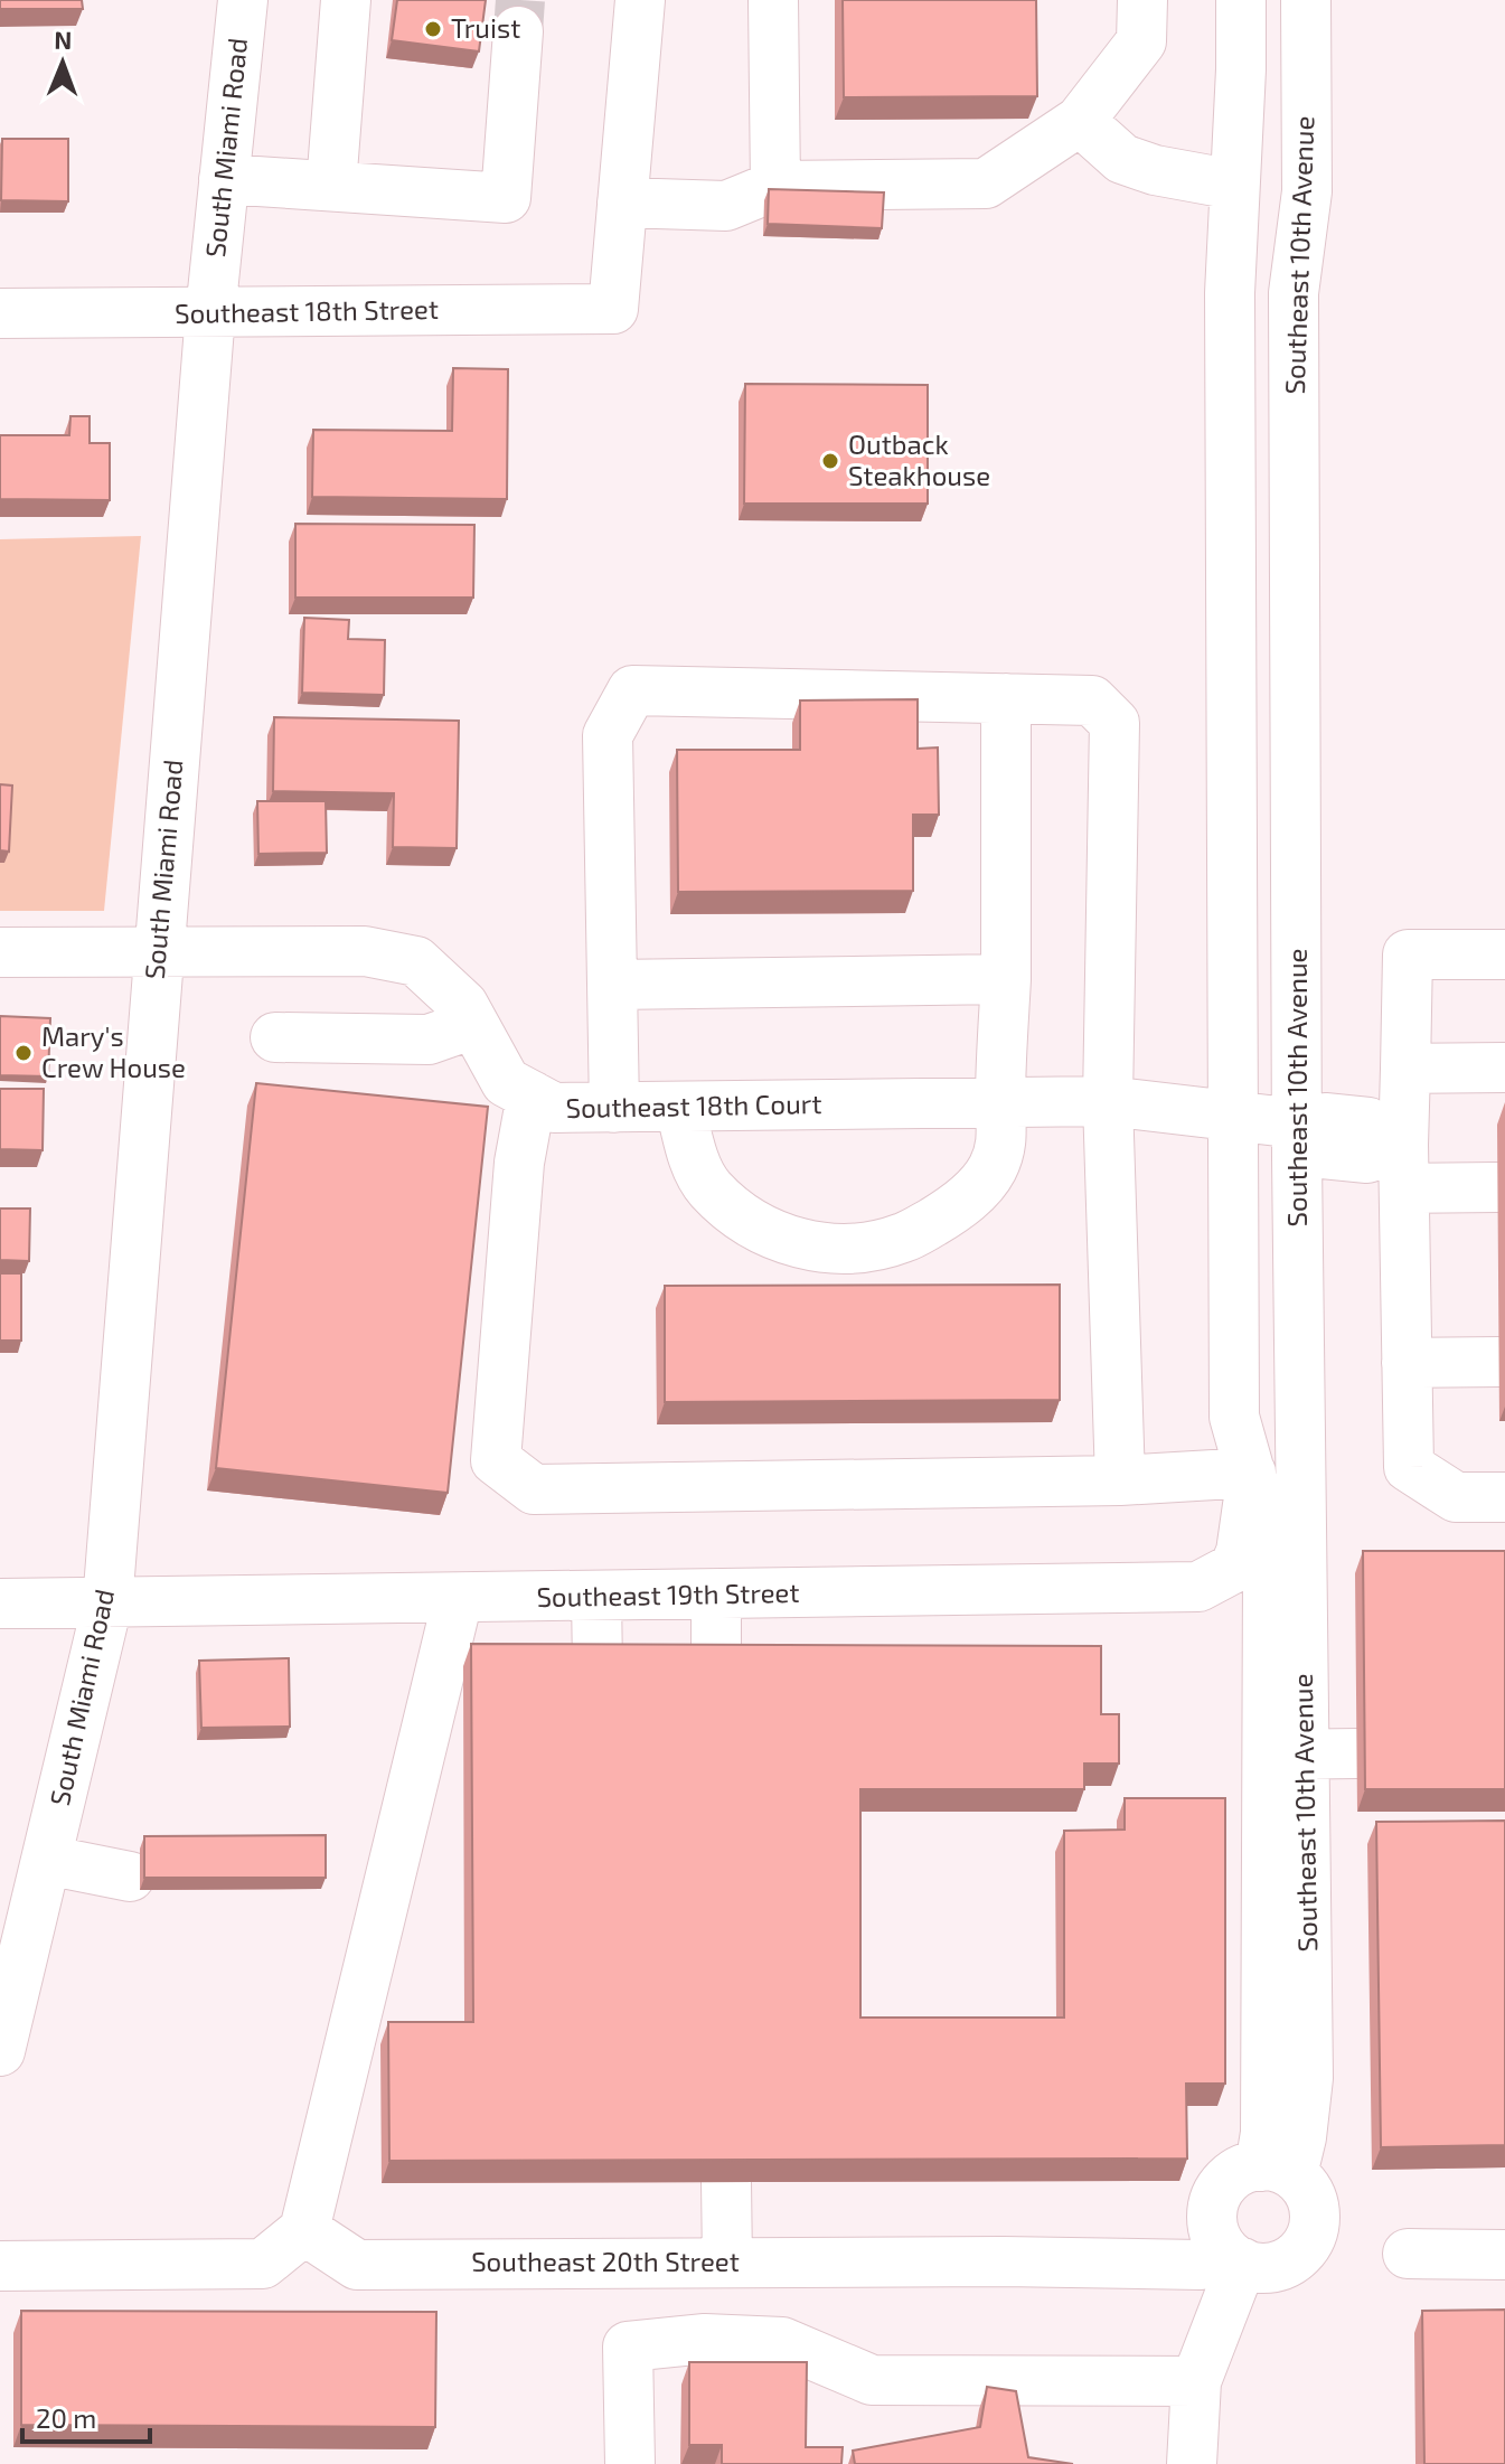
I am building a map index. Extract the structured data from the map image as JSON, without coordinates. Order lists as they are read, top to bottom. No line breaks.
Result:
{"streets":{"street":["South Miami Road","Southeast 10th Avenue","Southeast 18th Street","Southeast 18th Court","Southeast 19th Street","Southeast 20th Street"]},"crossings":[["South Miami Road","Southeast 18th Street"],["South Miami Road","Southeast 18th Court"],["South Miami Road","Southeast 19th Street"],["Southeast 10th Avenue","Southeast 18th Court"],["Southeast 10th Avenue","Southeast 19th Street"],["Southeast 10th Avenue","Southeast 20th Street"]],"places":["Truist","Outback Steakhouse","Mary's Crew House"],"scale_bar":"20 m","north":"top"}
